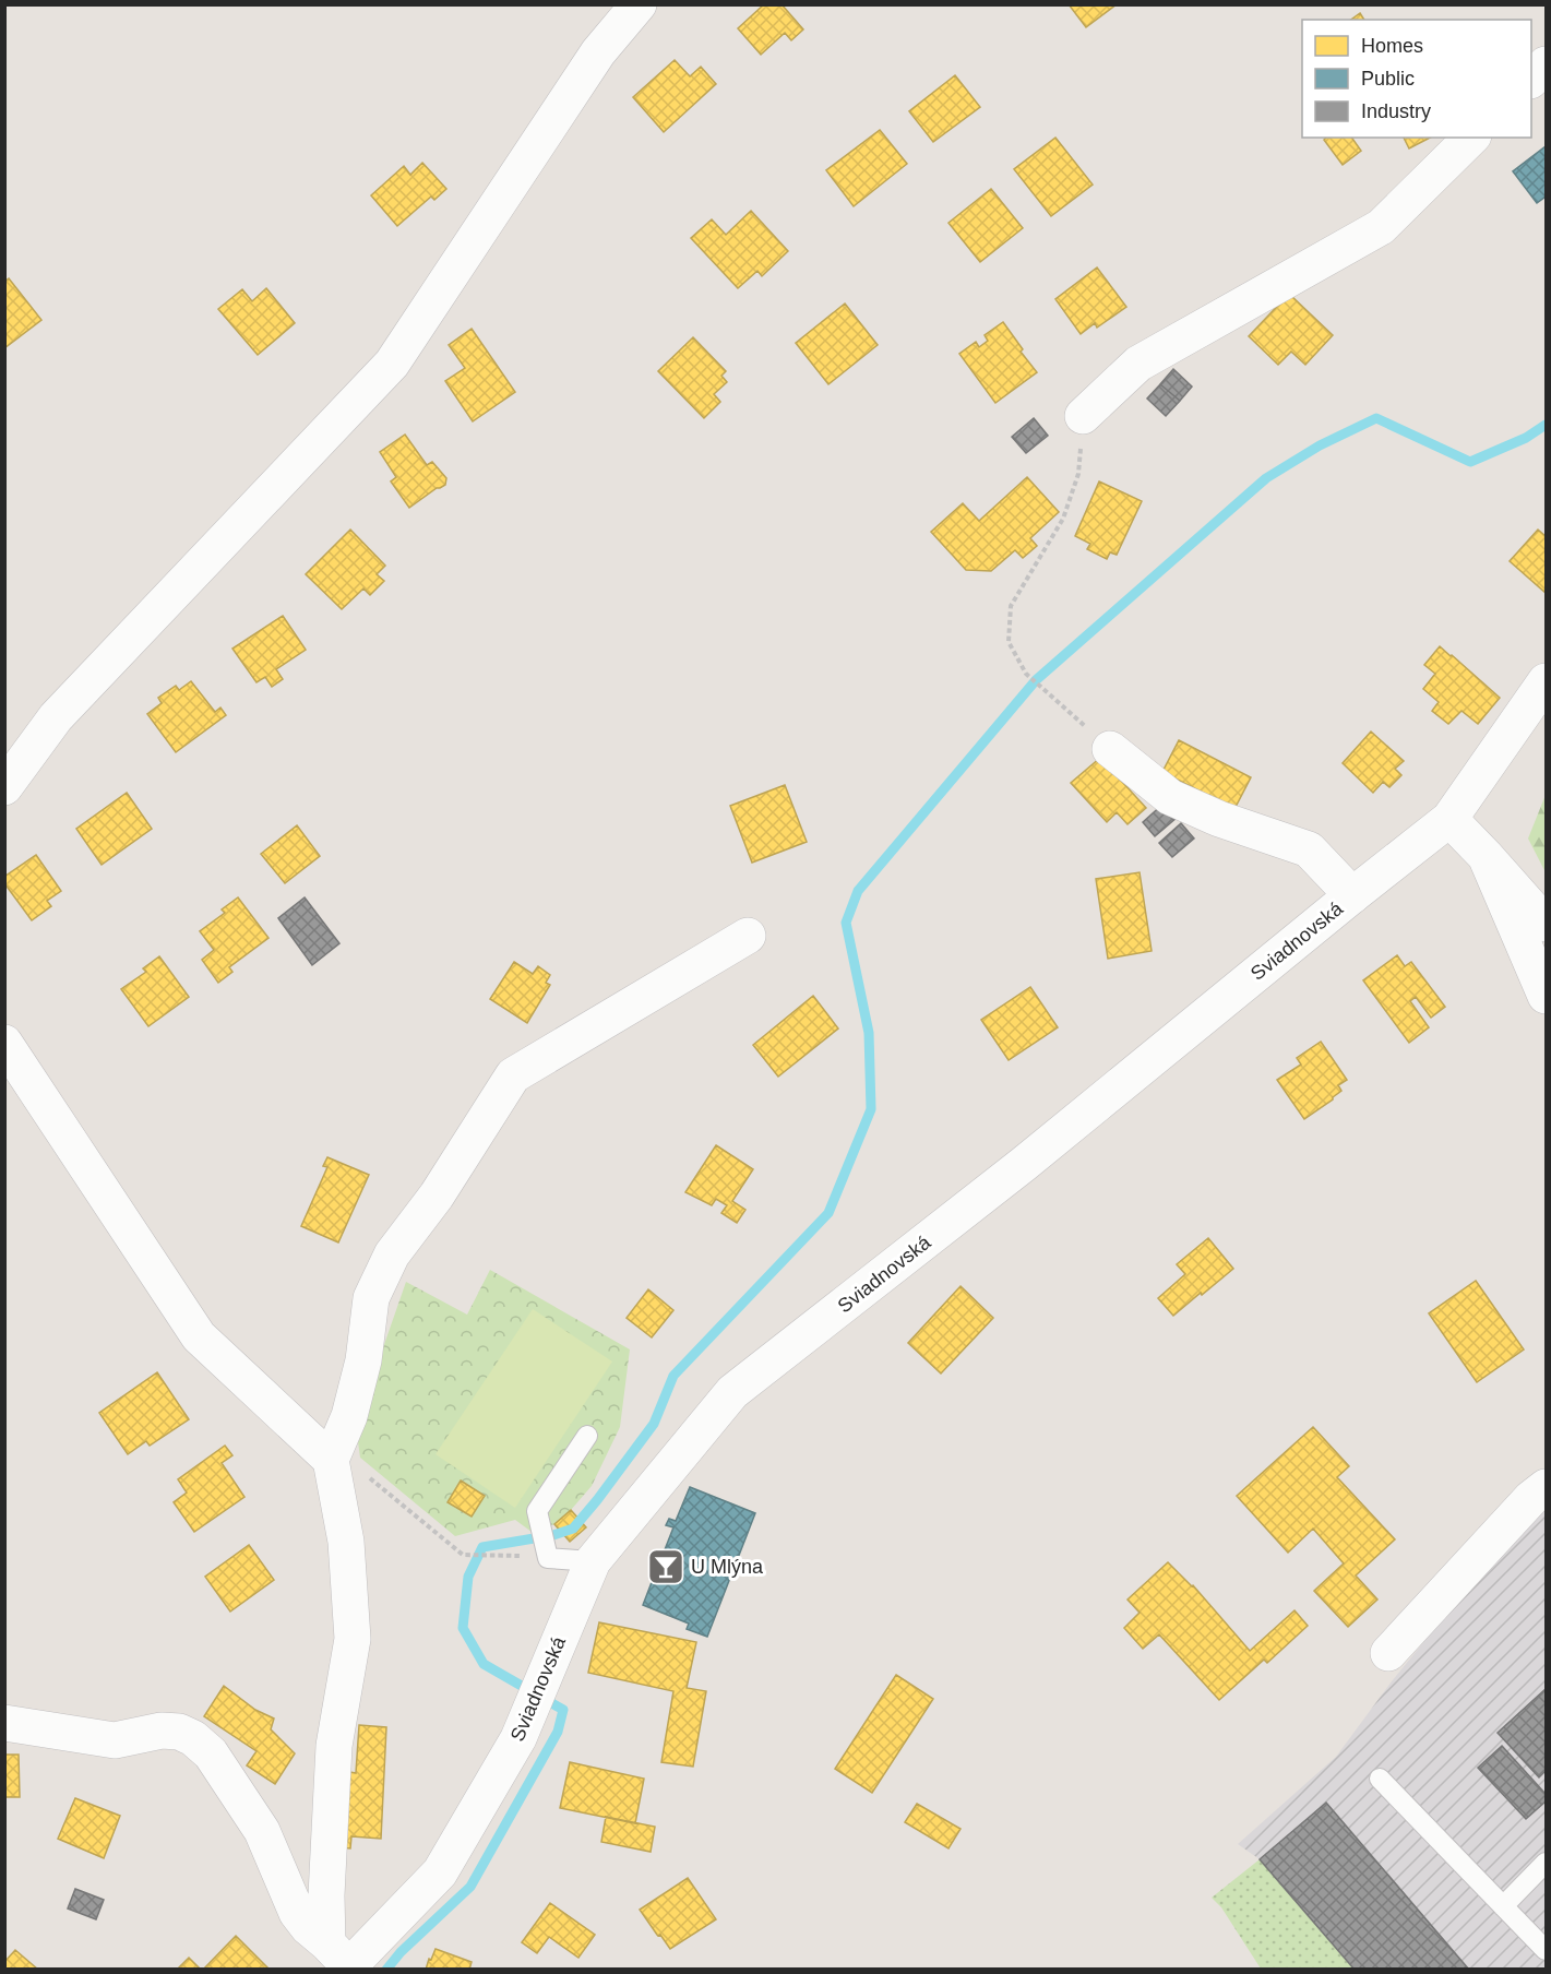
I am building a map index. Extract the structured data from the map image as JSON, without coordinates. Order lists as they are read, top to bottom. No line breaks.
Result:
{"streets":{"street":["Sviadnovská"]},"places":{"bar":["U Mlýna"]},"legend":["Homes","Public","Industry"]}
